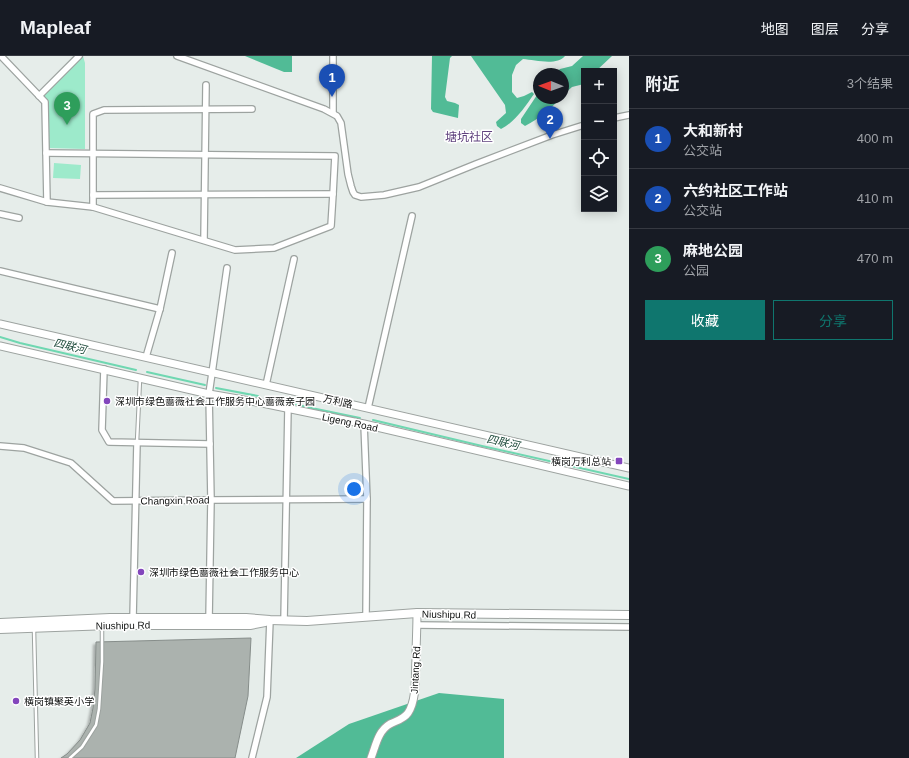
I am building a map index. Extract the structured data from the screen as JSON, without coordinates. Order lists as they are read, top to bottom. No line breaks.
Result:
{"streets":{"main road":["Niushipu Rd"],"street":["万利路","Ligeng Road","Changxin Road","Jintang Rd"]},"crossings":[["Niushipu Rd","Jintang Rd"]],"districts":["塘坑社区"],"water":["四联河"],"places":{"other":["深圳市绿色蔷薇社会工作服务中心蔷薇亲子园","深圳市绿色蔷薇社会工作服务中心","横岗镇聚英小学"],"transit":["横岗万利总站"]},"north":"left","page":{"header":"Mapleaf","nav":["地图","图层","分享"],"heading":["附近","3个结果"],"pins":["1","3","2"],"map_buttons":["+","−"],"list":[{"mark":"1","name":"大和新村","note":"公交站","value":"400 m"},{"mark":"2","name":"六约社区工作站","note":"公交站","value":"410 m"},{"mark":"3","name":"麻地公园","note":"公园","value":"470 m"}],"buttons":["收藏","分享"]}}
